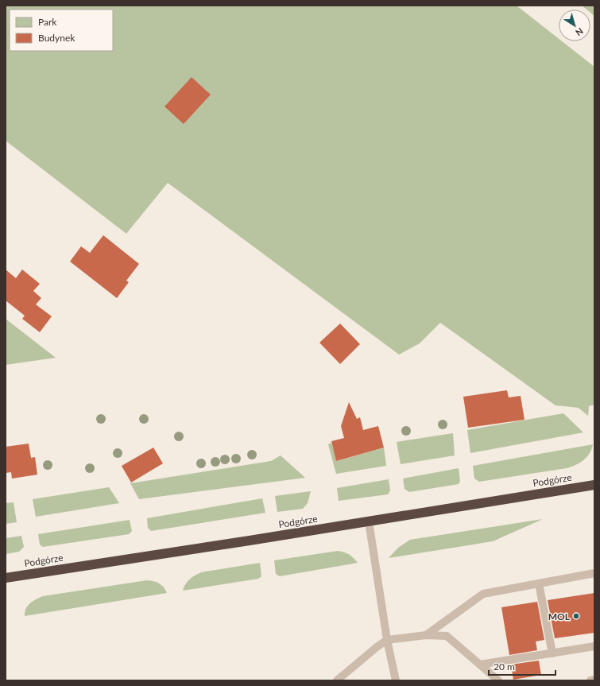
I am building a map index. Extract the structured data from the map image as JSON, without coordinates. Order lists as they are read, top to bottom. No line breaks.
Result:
{"streets":{"highway":["Podgórze"]},"places":["MOL"],"legend":["Park","Budynek"],"scale_bar":"20 m","north":"bottom right"}
